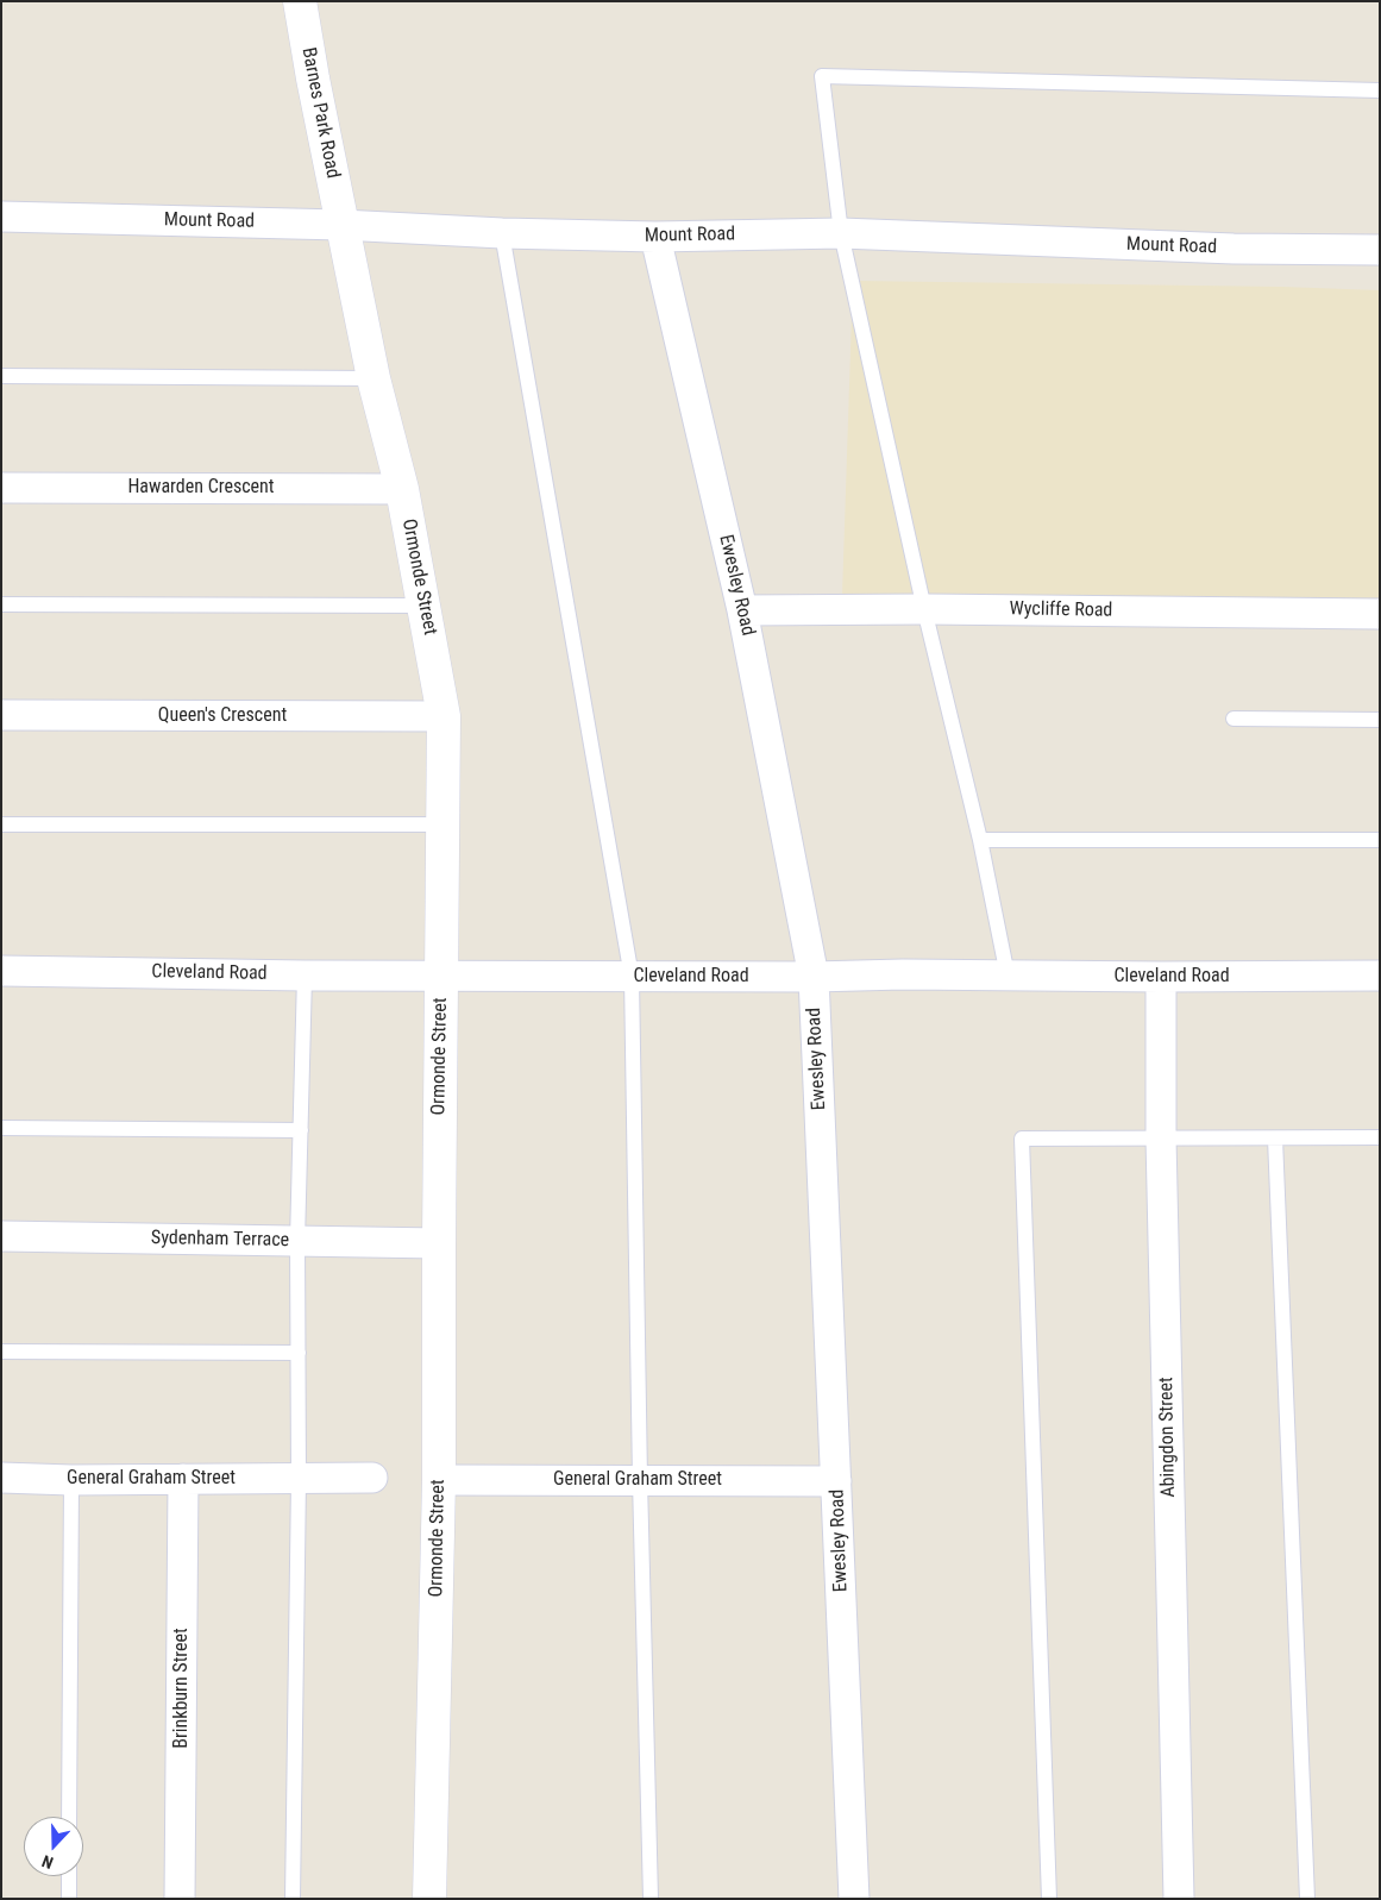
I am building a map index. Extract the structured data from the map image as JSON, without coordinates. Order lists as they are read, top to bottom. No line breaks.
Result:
{"streets":{"street":["Barnes Park Road","Mount Road","Hawarden Crescent","Ormonde Street","Ewesley Road","Wycliffe Road","Queen's Crescent","Cleveland Road","Sydenham Terrace","Abingdon Street","General Graham Street","Brinkburn Street"]},"crossings":[["Barnes Park Road","Mount Road"],["Barnes Park Road","Ormonde Street"],["Mount Road","Ormonde Street"],["Mount Road","Ewesley Road"],["Hawarden Crescent","Ormonde Street"],["Ormonde Street","Queen's Crescent"],["Ormonde Street","Cleveland Road"],["Ormonde Street","Sydenham Terrace"],["Ormonde Street","General Graham Street"],["Ewesley Road","Wycliffe Road"],["Ewesley Road","Cleveland Road"],["Ewesley Road","General Graham Street"],["Cleveland Road","Abingdon Street"],["General Graham Street","Brinkburn Street"]],"north":"bottom"}
